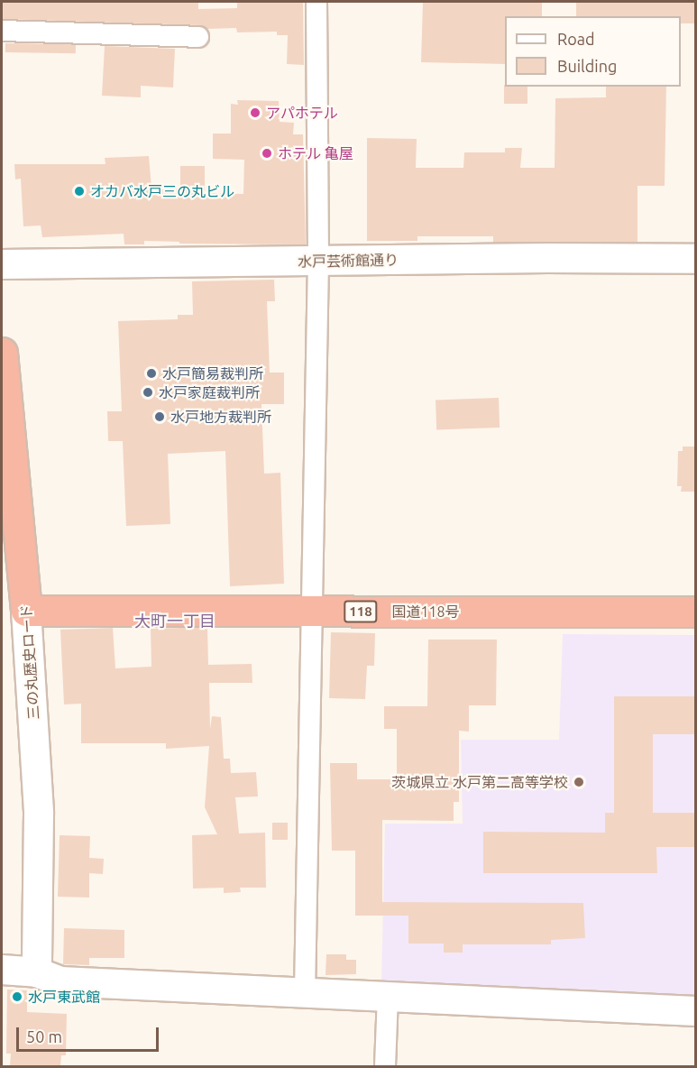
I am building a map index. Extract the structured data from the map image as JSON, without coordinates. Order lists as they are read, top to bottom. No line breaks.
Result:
{"streets":{"highway":["118","国道118号","三の丸歴史ロード"],"street":["水戸芸術館通り"]},"crossings":[["国道118号","三の丸歴史ロード"]],"districts":["大町一丁目"],"places":["アパホテル","ホテル 亀屋","オカバ水戸三の丸ビル","水戸簡易裁判所","水戸家庭裁判所","水戸地方裁判所","茨城県立 水戸第二高等学校","水戸東武館"],"legend":["Road","Building"],"scale_bar":"50 m"}
